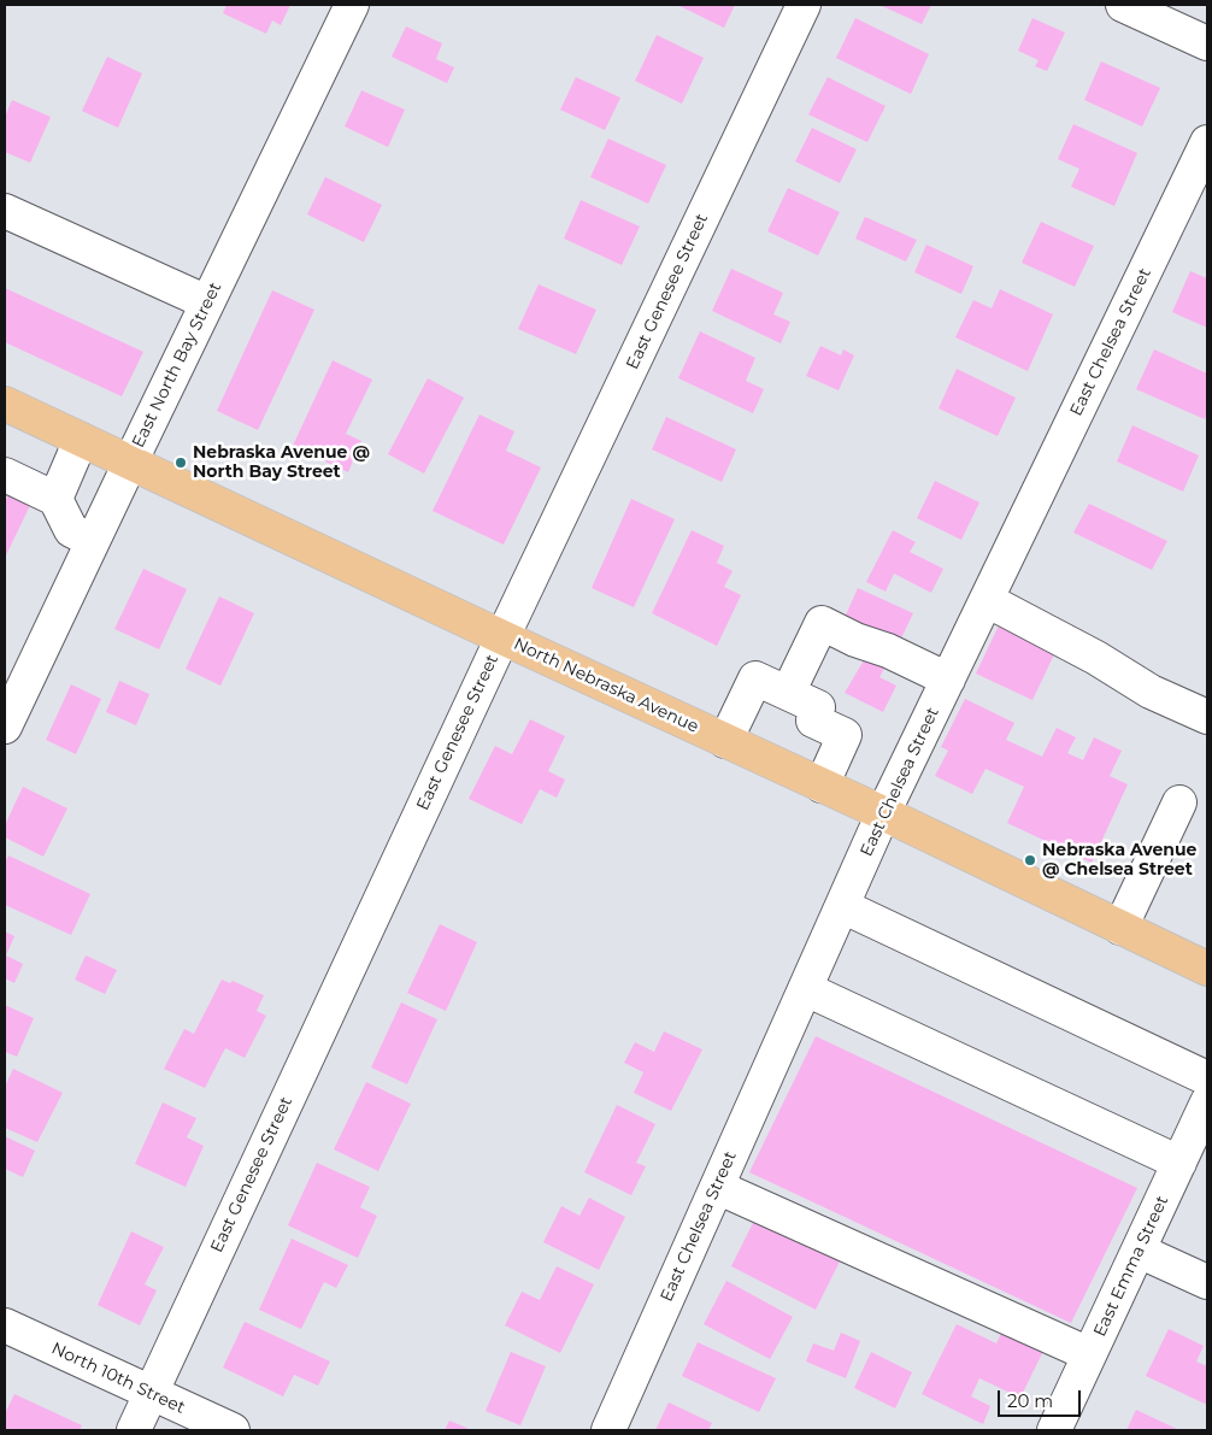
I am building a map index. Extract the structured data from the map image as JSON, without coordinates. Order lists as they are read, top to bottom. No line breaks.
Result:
{"streets":{"main road":["North Nebraska Avenue"],"street":["East Genesee Street","East Chelsea Street","East North Bay Street","East Emma Street","North 10th Street"]},"crossings":[["East Genesee Street","North Nebraska Avenue"],["East Genesee Street","North 10th Street"],["East Chelsea Street","North Nebraska Avenue"],["East North Bay Street","North Nebraska Avenue"]],"places":["Nebraska Avenue @ North Bay Street","Nebraska Avenue @ Chelsea Street"],"scale_bar":"20 m"}
